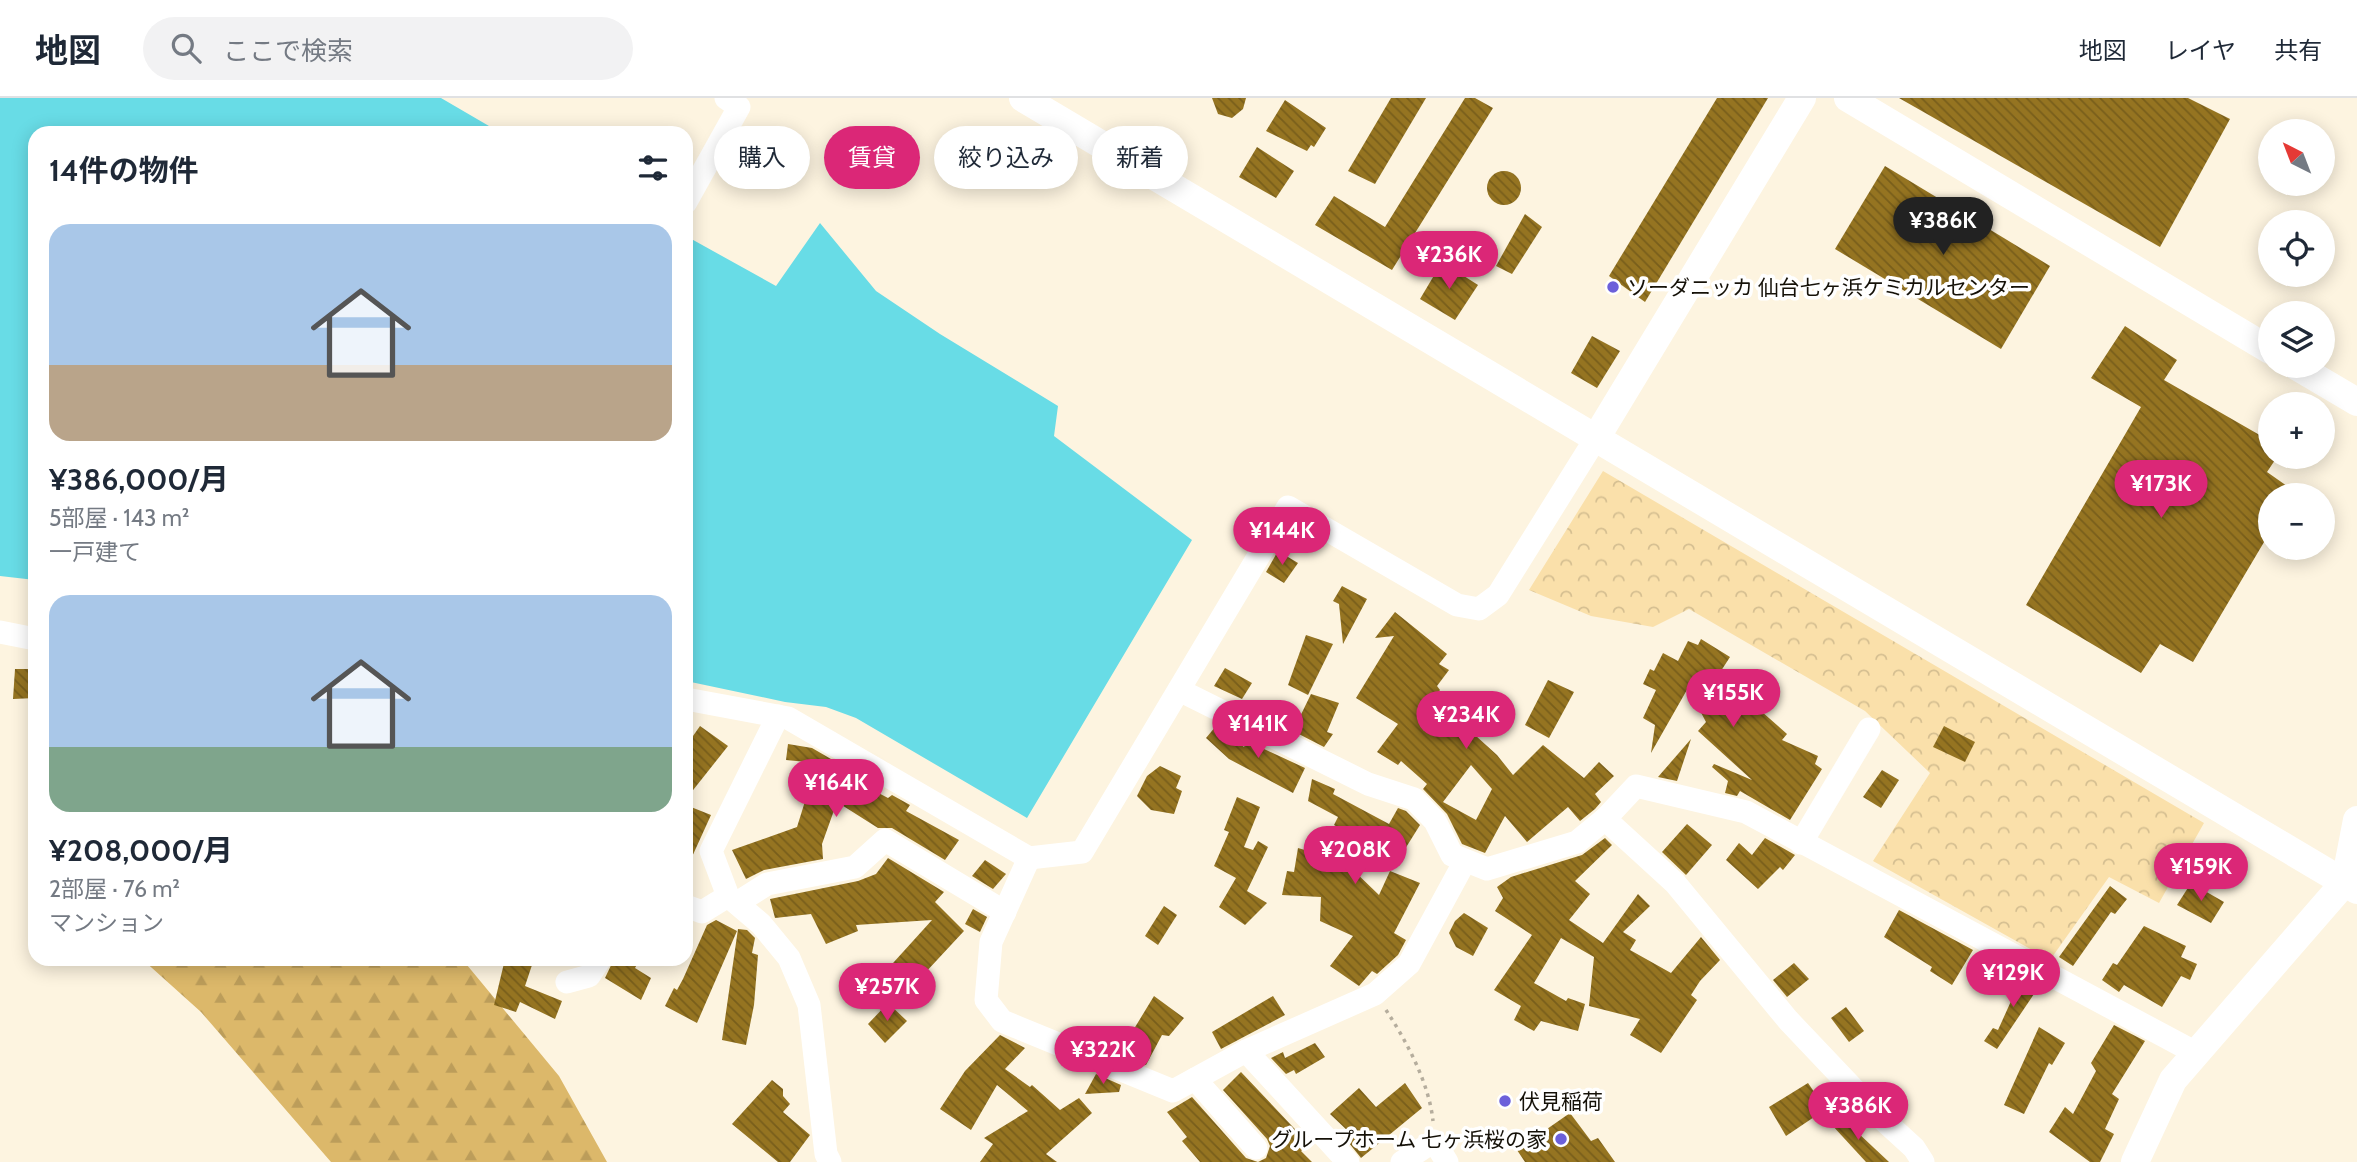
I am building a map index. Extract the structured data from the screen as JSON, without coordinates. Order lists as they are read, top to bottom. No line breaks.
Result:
{"places":["ソーダニッカ 仙台七ヶ浜ケミカルセンター","伏見稲荷","グループホーム 七ヶ浜桜の家"],"north":"top left","page":{"header":"地図","search":"ここで検索","nav":["地図","レイヤ","共有"],"map_buttons":["+","−"],"chip":["購入","賃貸","絞り込み","新着"],"heading":"14件の物件","price":["¥386K","¥236K","¥173K","¥144K","¥155K","¥234K","¥141K","¥164K","¥208K","¥159K","¥129K","¥257K","¥322K","¥386K"],"list":[{"name":"¥386,000/月","note":"5部屋 · 143 m² · 一戸建て"},{"name":"¥208,000/月","note":"2部屋 · 76 m² · マンション"}]}}
